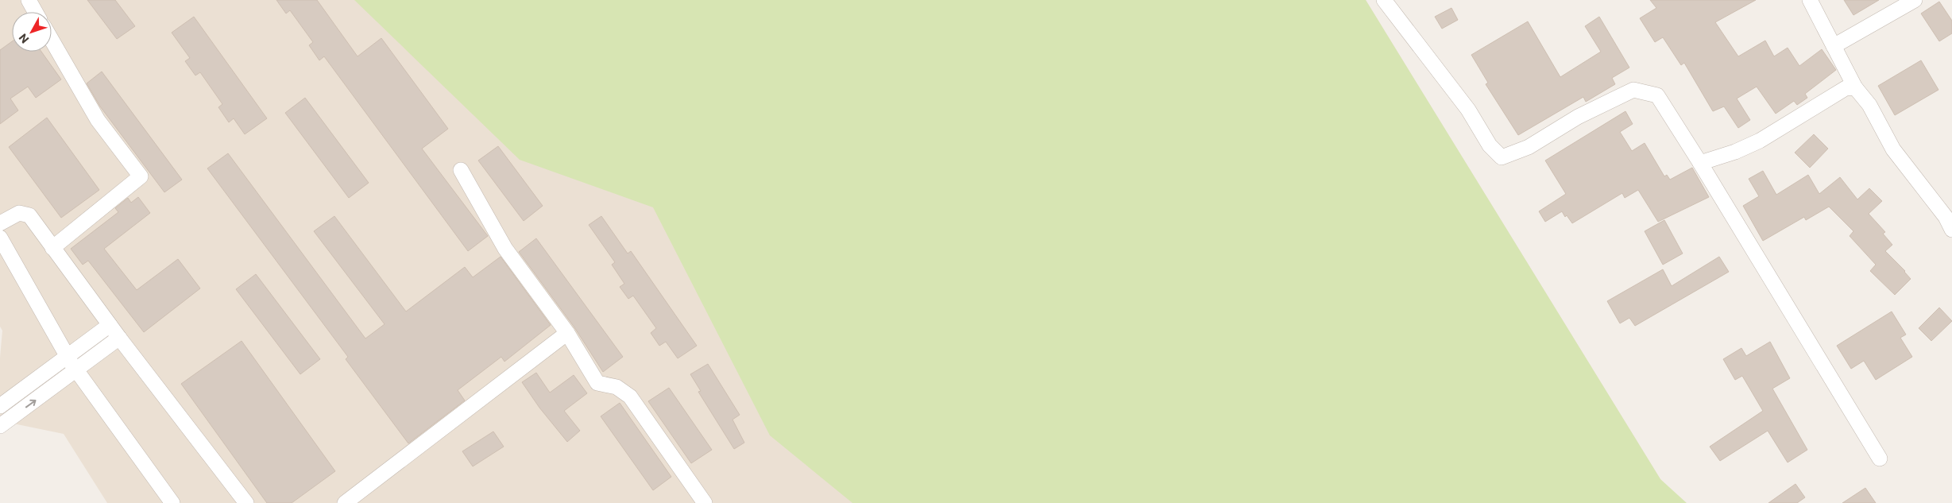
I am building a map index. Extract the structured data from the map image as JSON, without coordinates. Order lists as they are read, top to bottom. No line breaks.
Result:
{"north":"bottom left"}
